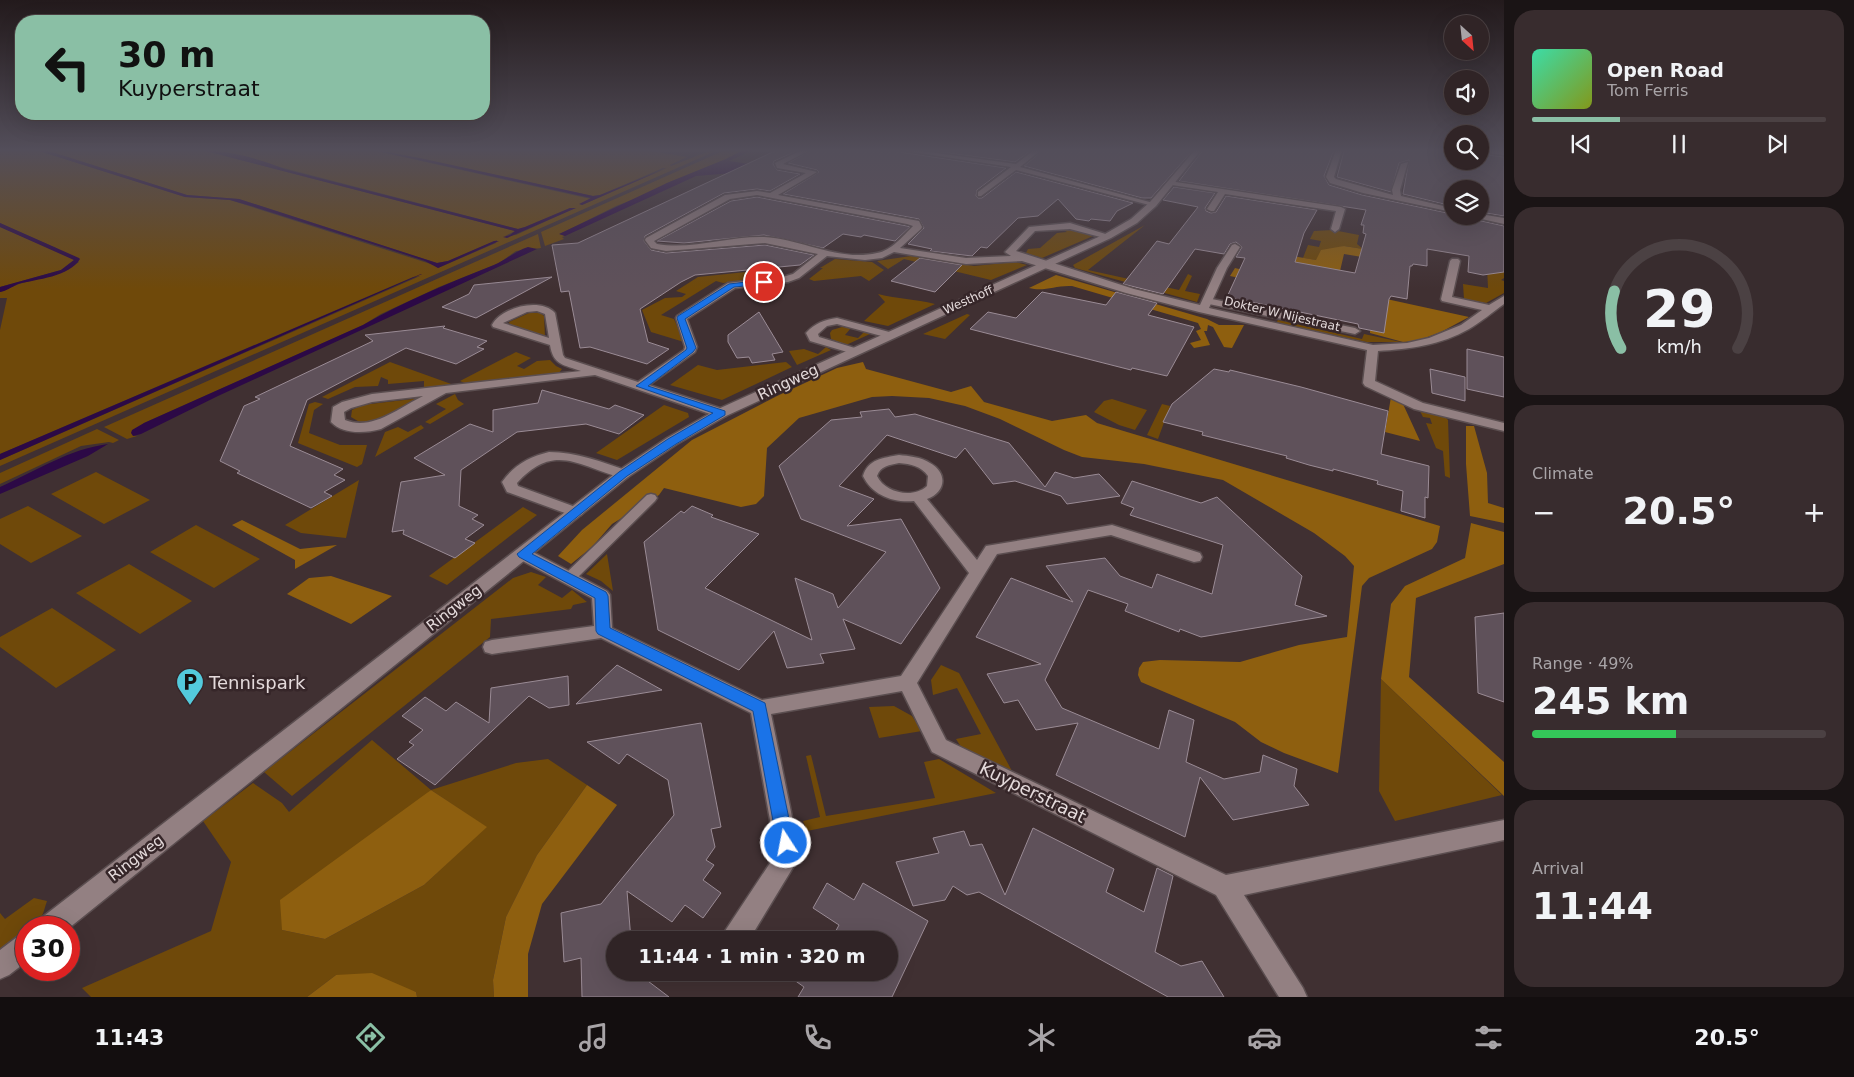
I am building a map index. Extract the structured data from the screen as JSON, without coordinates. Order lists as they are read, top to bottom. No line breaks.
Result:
{"streets":{"street":["Westhoff","Dokter W Nijestraat","Ringweg","Kuyperstraat"]},"crossings":[["Westhoff","Dokter W Nijestraat"],["Westhoff","Ringweg"]],"places":{"parking":["Tennispark"]},"north":"bottom right","page":{"turn":["30 m","Kuyperstraat"],"song":["Open Road","Tom Ferris"],"tile":["Climate",["Range · 49%","245 km"],["Arrival","11:44"]],"heat":["−","20.5°","+"],"limit":"30","trip":"11:44 · 1 min · 320 m","tabs":["11:43","20.5°"],"gauge":["29","km/h"]}}
